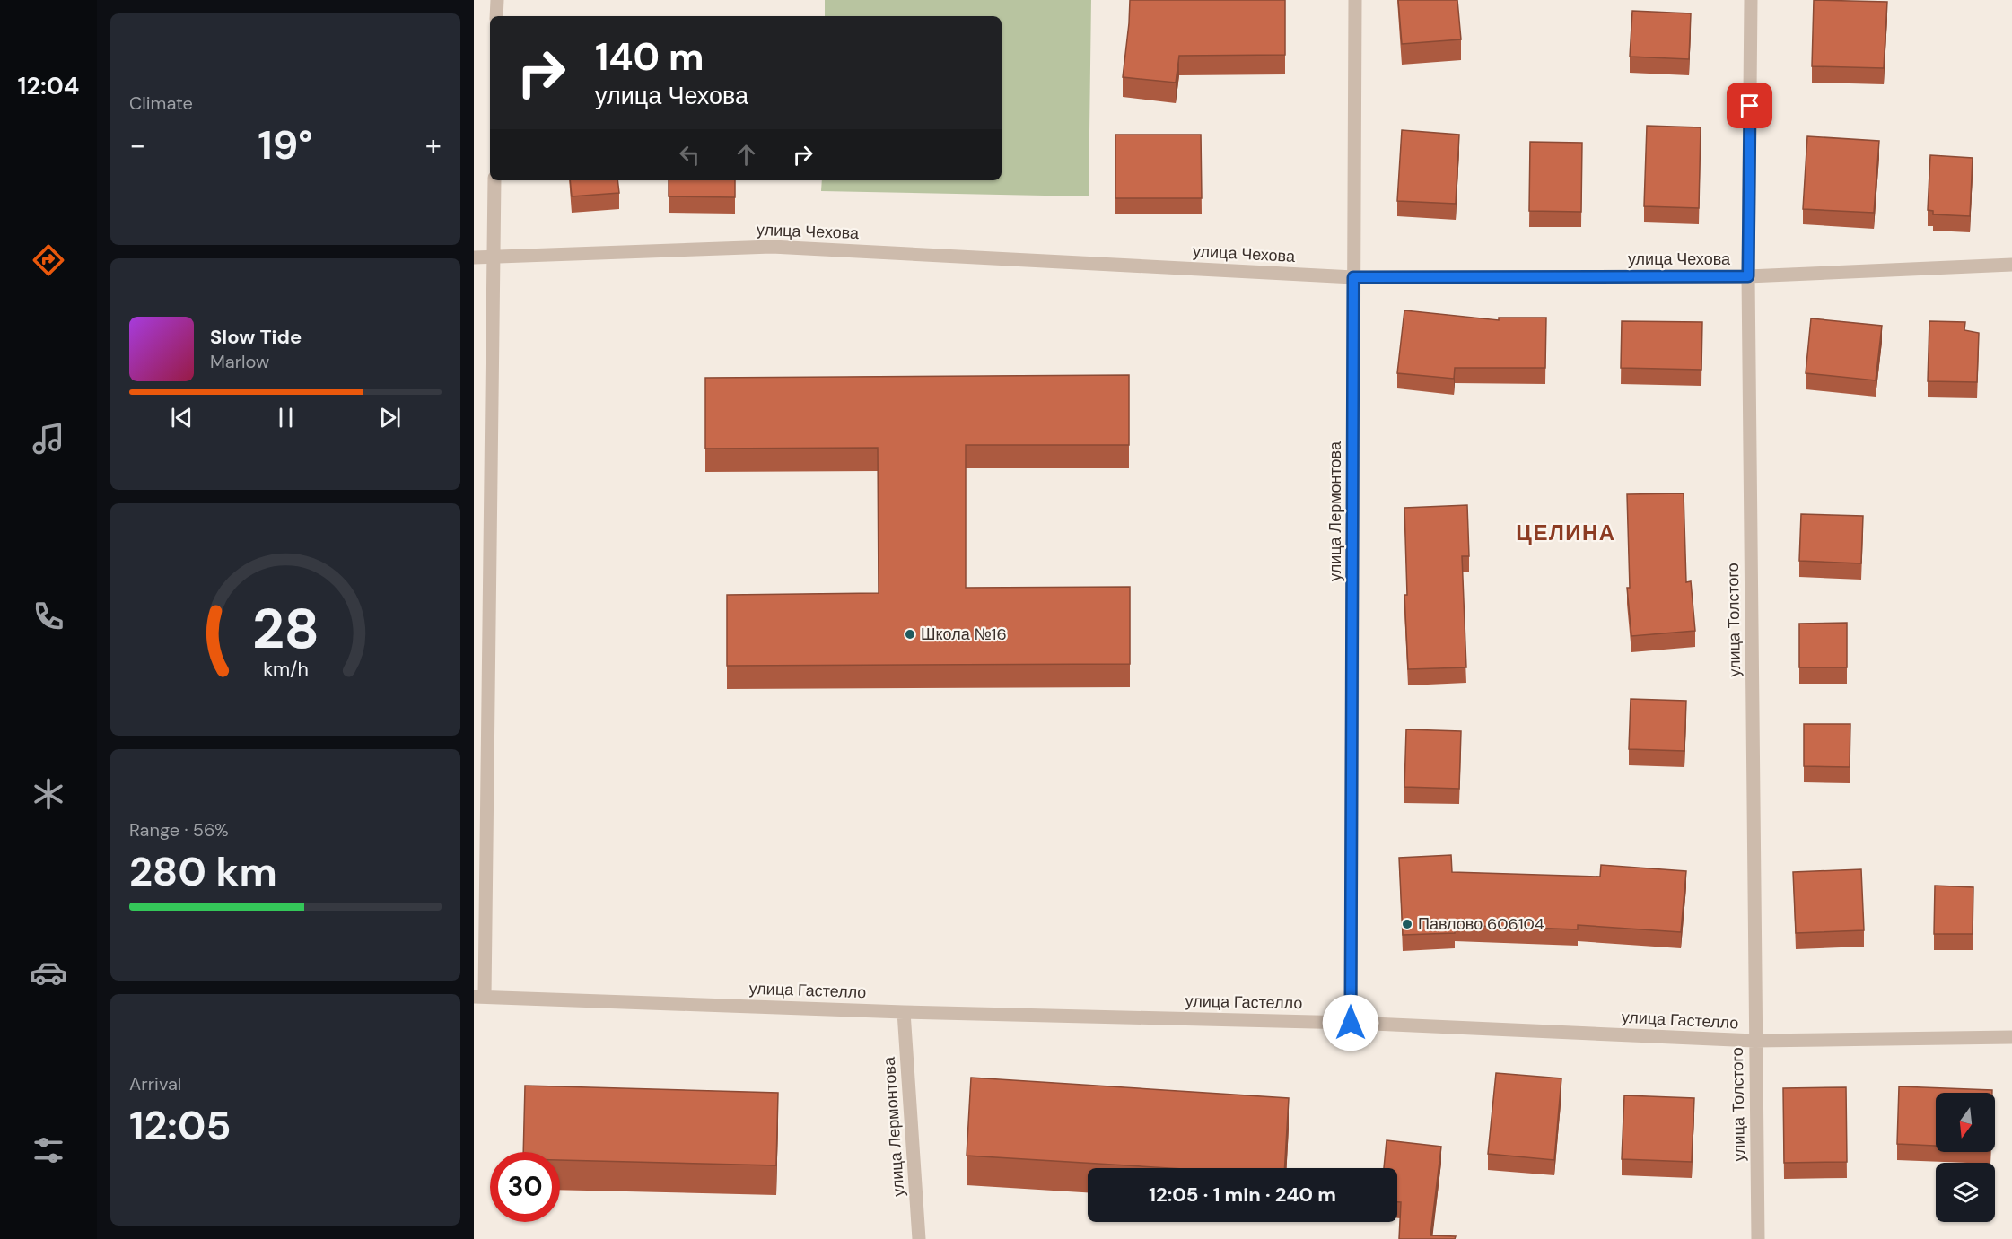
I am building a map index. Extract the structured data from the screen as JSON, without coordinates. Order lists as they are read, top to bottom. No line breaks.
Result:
{"streets":{"street":["улица Чехова","улица Лермонтова","улица Толстого","улица Гастелло"]},"crossings":[["улица Чехова","улица Лермонтова"],["улица Чехова","улица Толстого"],["улица Лермонтова","улица Гастелло"],["улица Толстого","улица Гастелло"]],"districts":["ЦЕЛИНА"],"places":["Школа №16","Павлово 606104"],"north":"bottom","page":{"tabs":"12:04","tile":["Climate",["Range · 56%","280 km"],["Arrival","12:05"]],"turn":["140 m","улица Чехова"],"heat":["−","19°","+"],"song":["Slow Tide","Marlow"],"limit":"30","trip":"12:05 · 1 min · 240 m","gauge":["28","km/h"]}}
